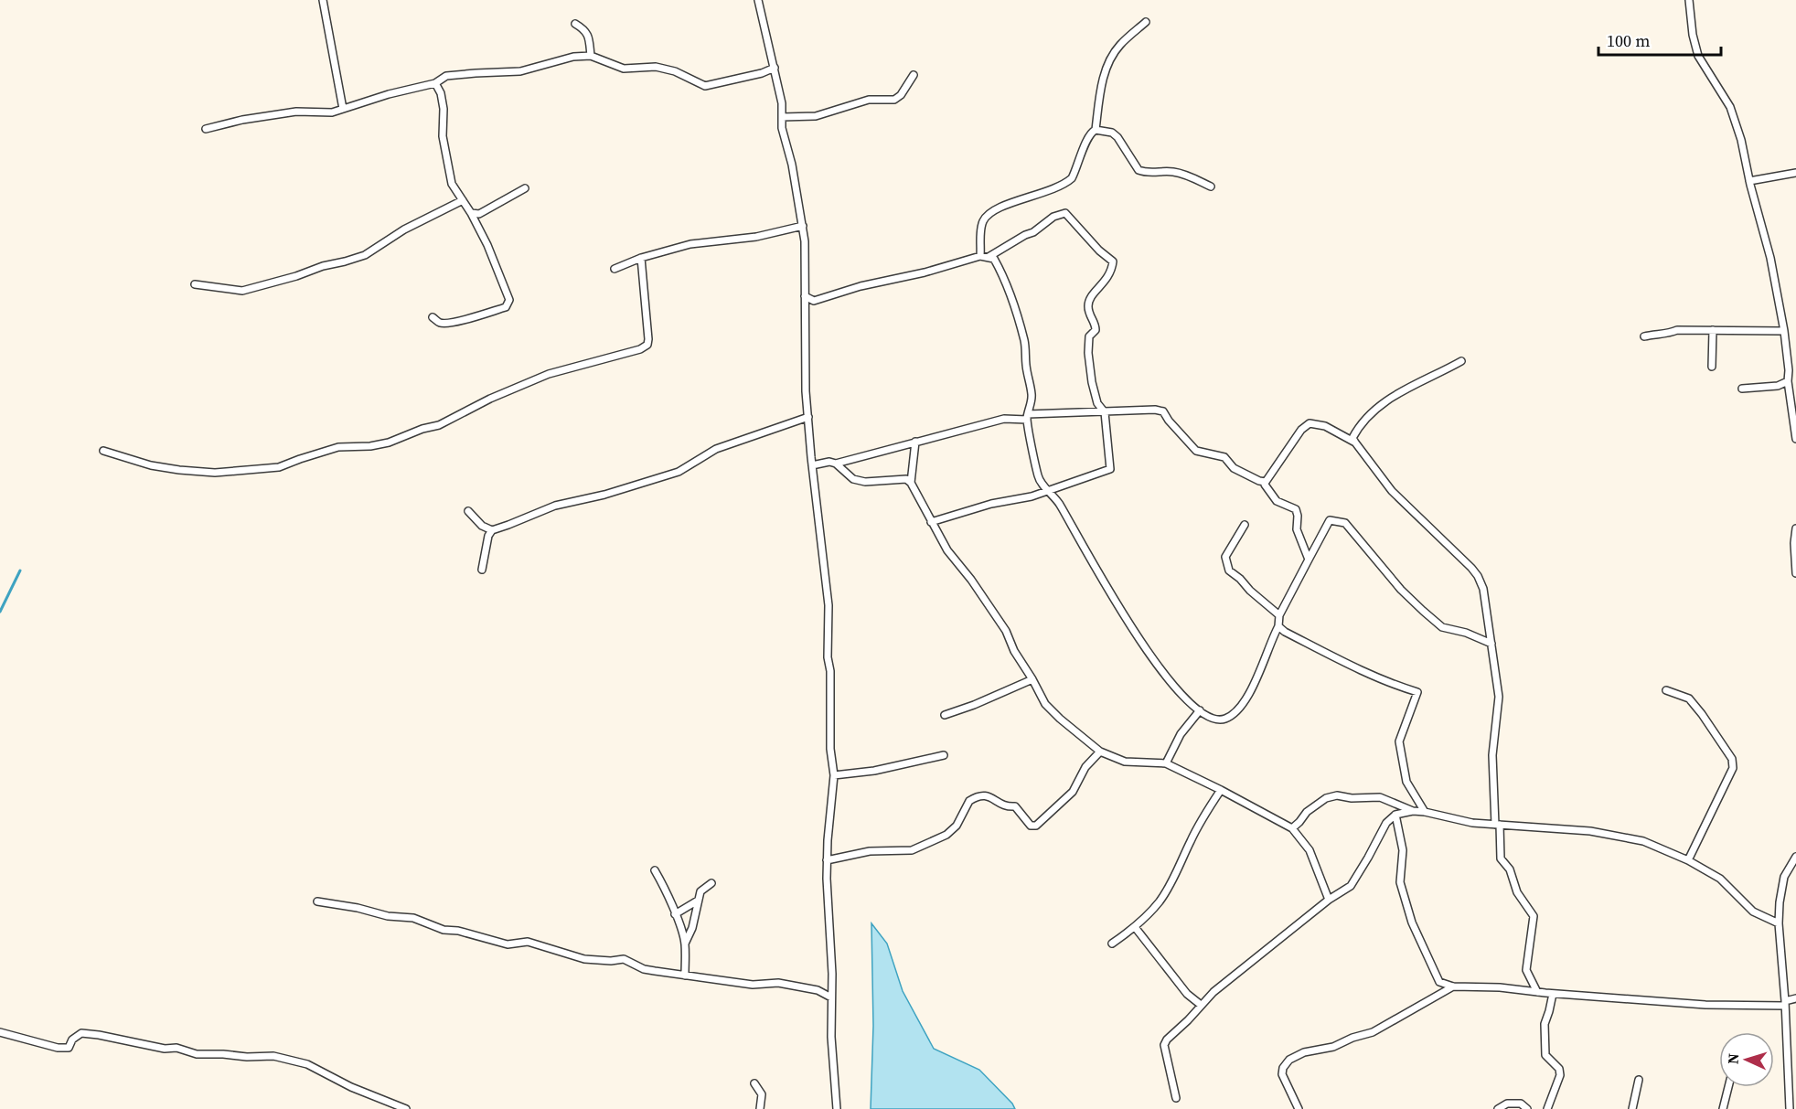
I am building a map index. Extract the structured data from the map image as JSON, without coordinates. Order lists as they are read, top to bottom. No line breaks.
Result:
{"scale_bar":"100 m","north":"left"}
